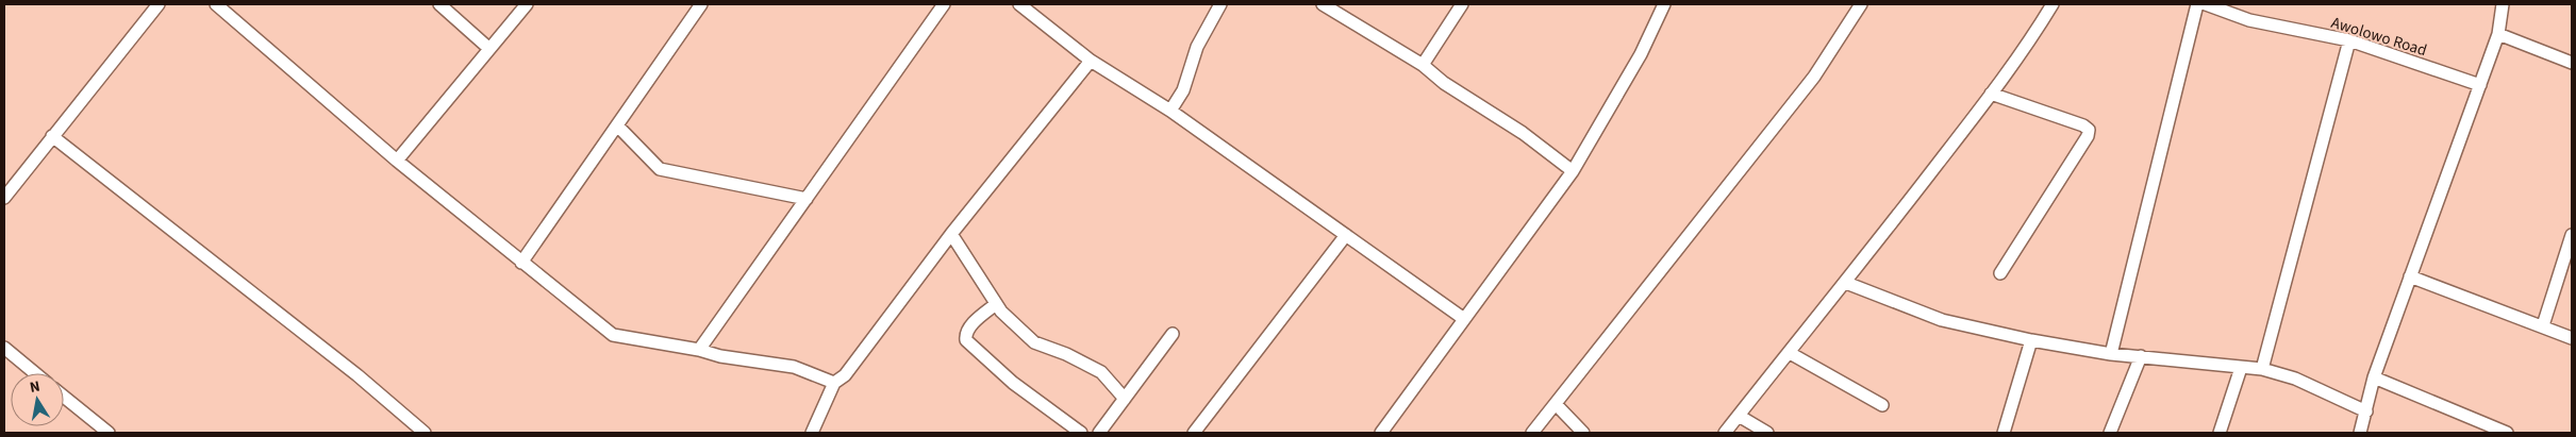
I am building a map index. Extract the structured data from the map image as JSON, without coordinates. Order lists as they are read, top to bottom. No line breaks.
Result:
{"streets":{"street":["Awolowo Road"]},"north":"top"}
